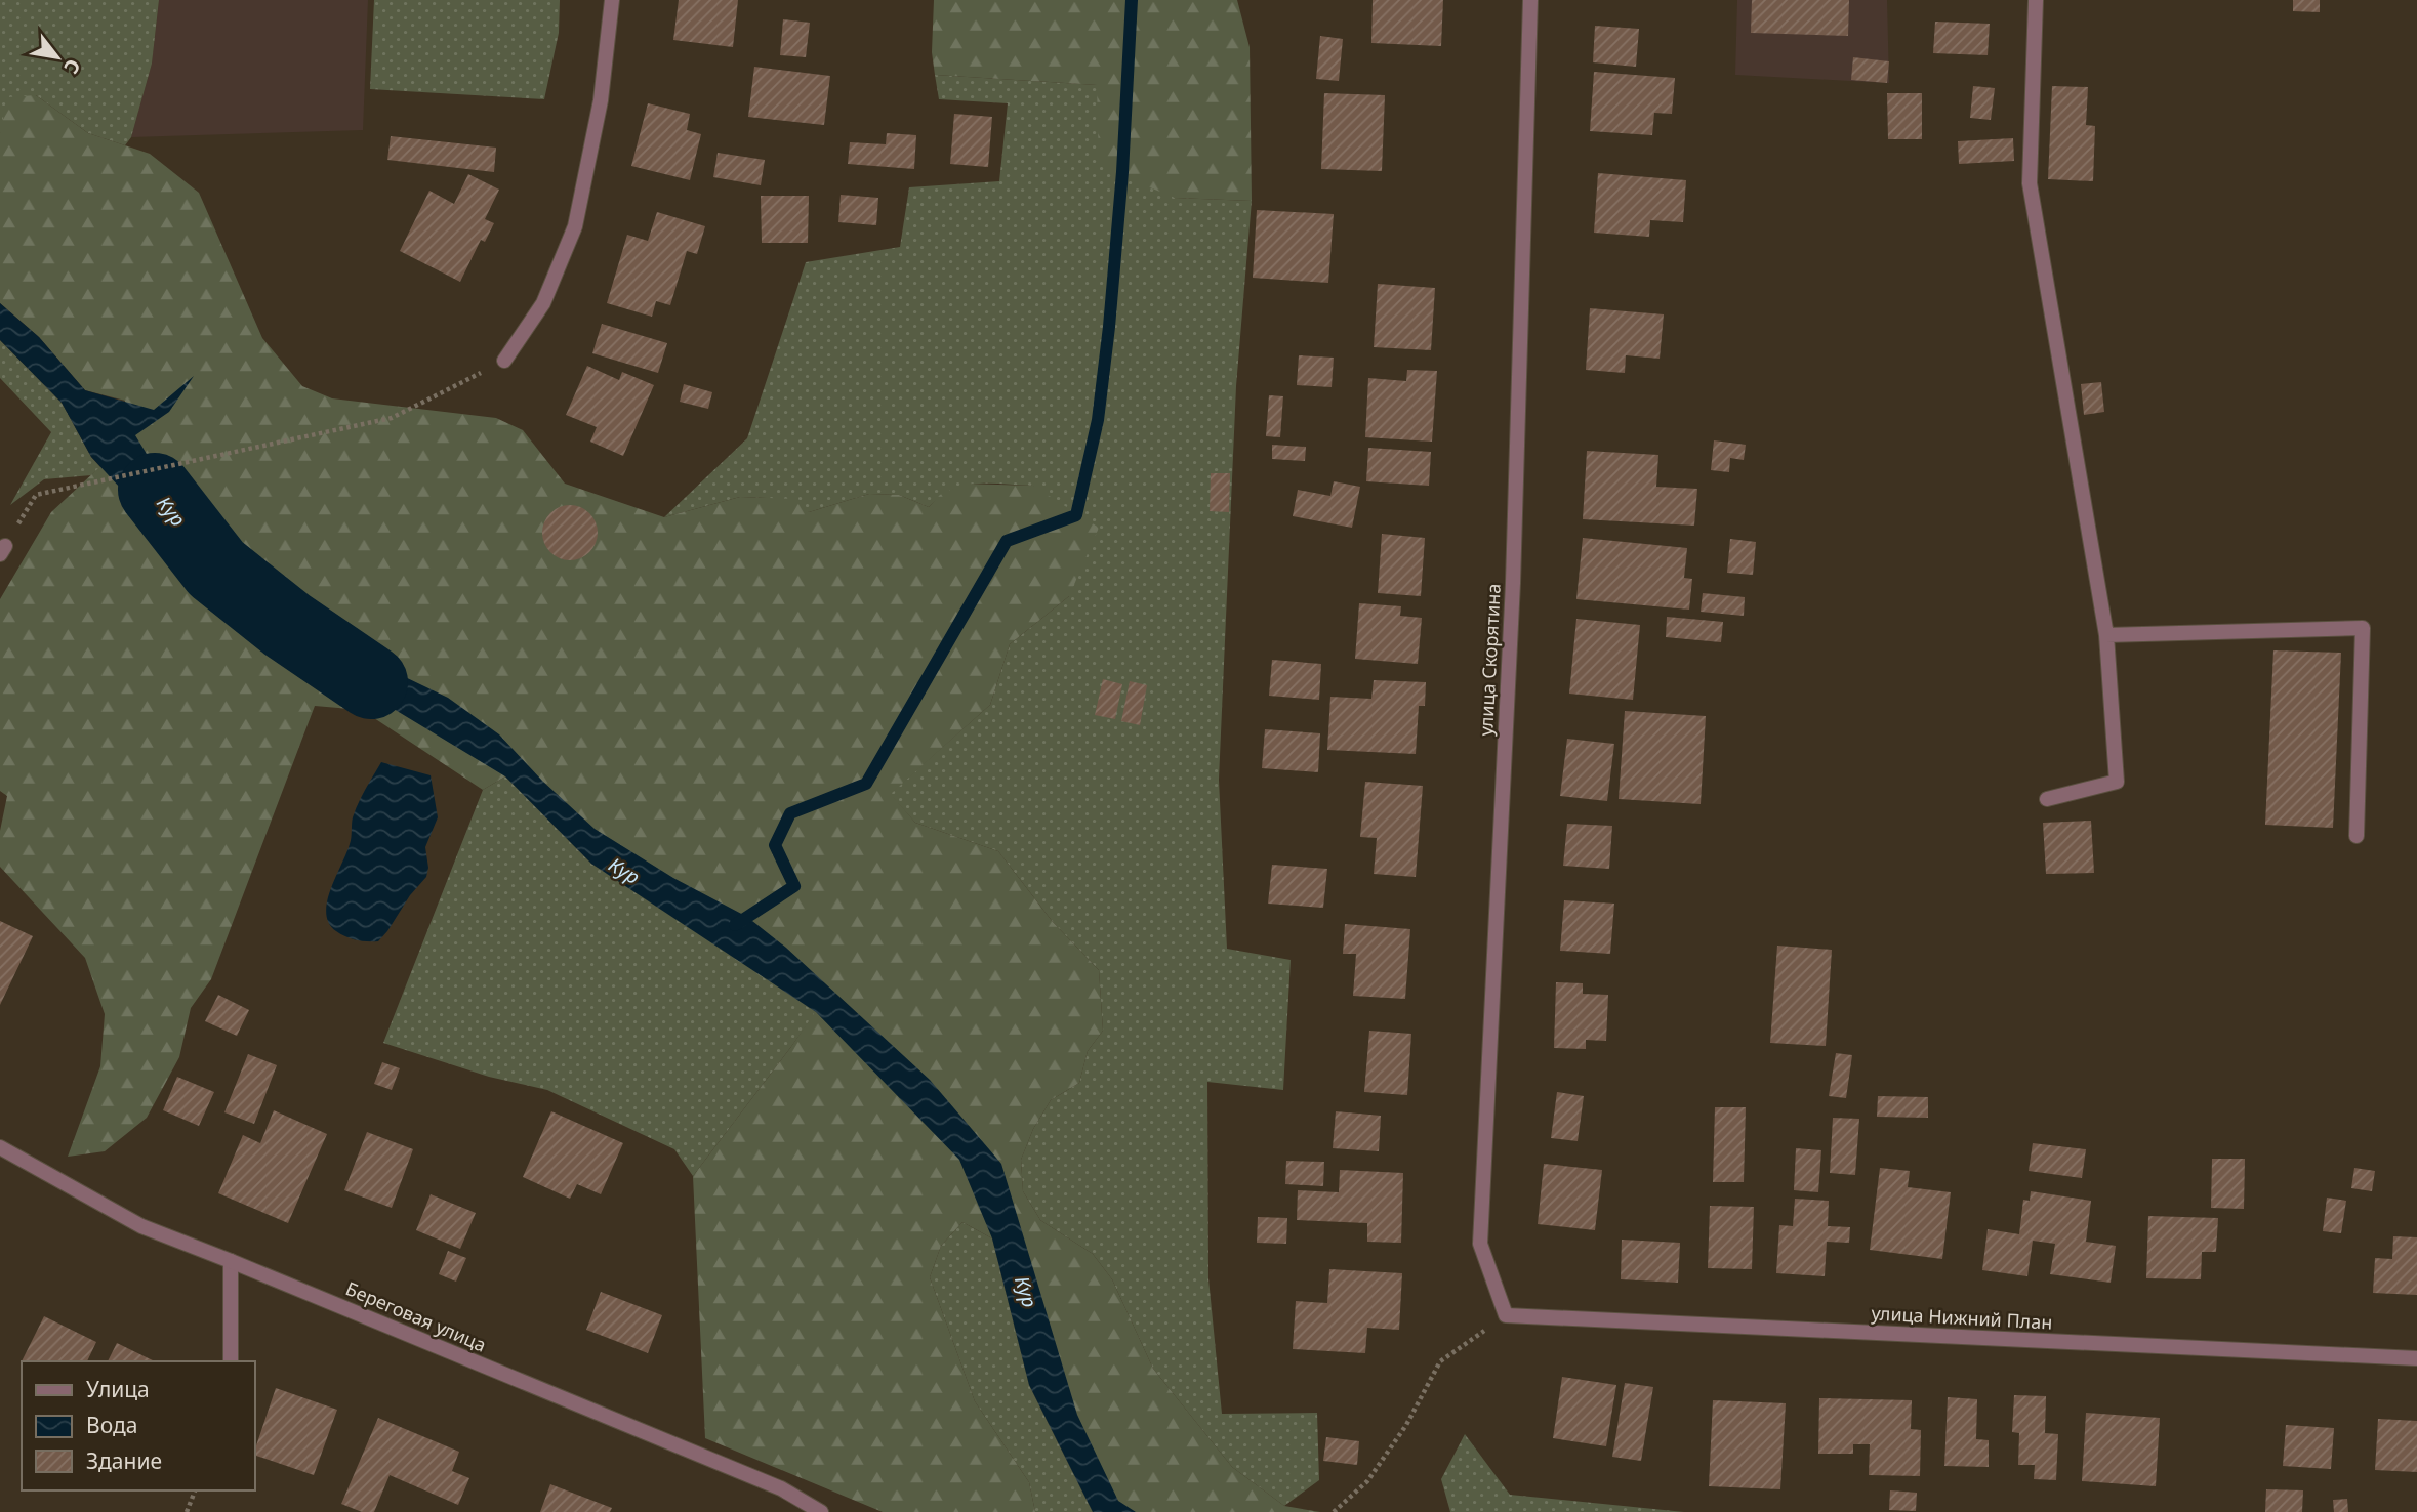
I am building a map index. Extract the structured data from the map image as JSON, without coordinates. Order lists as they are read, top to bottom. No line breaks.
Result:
{"streets":{"street":["улица Скорятина","Береговая улица","улица Нижний План"]},"crossings":[["улица Скорятина","улица Нижний План"]],"water":["Кур"],"legend":["Улица","Вода","Здание"],"north":"bottom right"}
